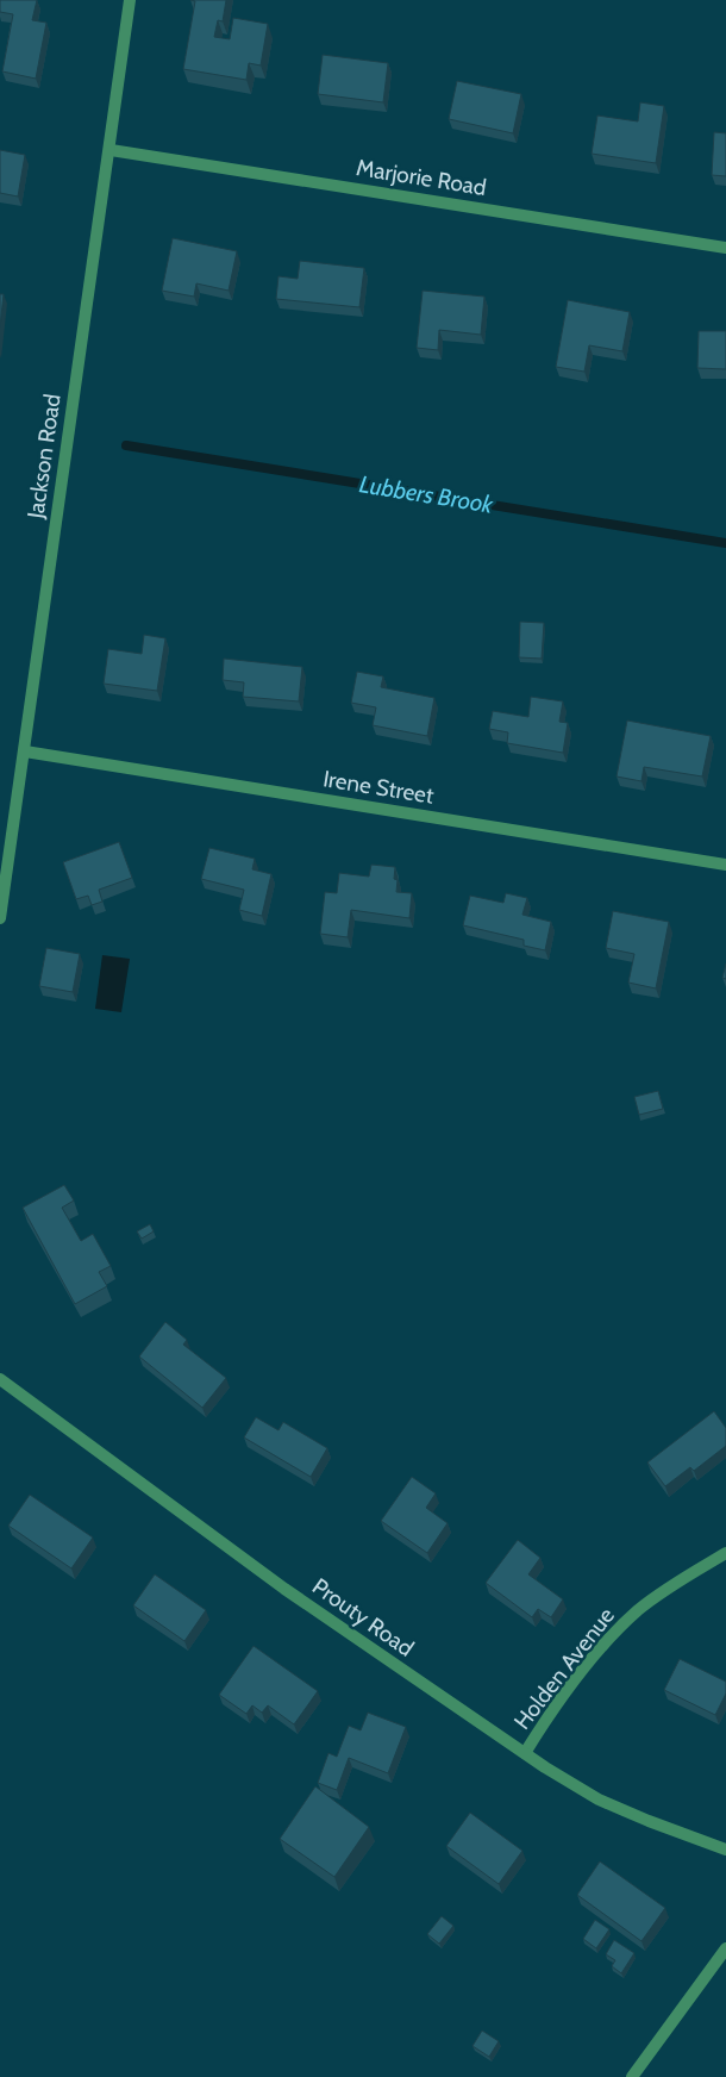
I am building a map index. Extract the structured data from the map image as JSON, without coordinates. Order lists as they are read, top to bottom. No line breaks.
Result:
{"streets":{"street":["Marjorie Road","Jackson Road","Irene Street","Prouty Road","Holden Avenue"]},"crossings":[["Marjorie Road","Jackson Road"],["Jackson Road","Irene Street"],["Prouty Road","Holden Avenue"]],"water":["Lubbers Brook"]}
